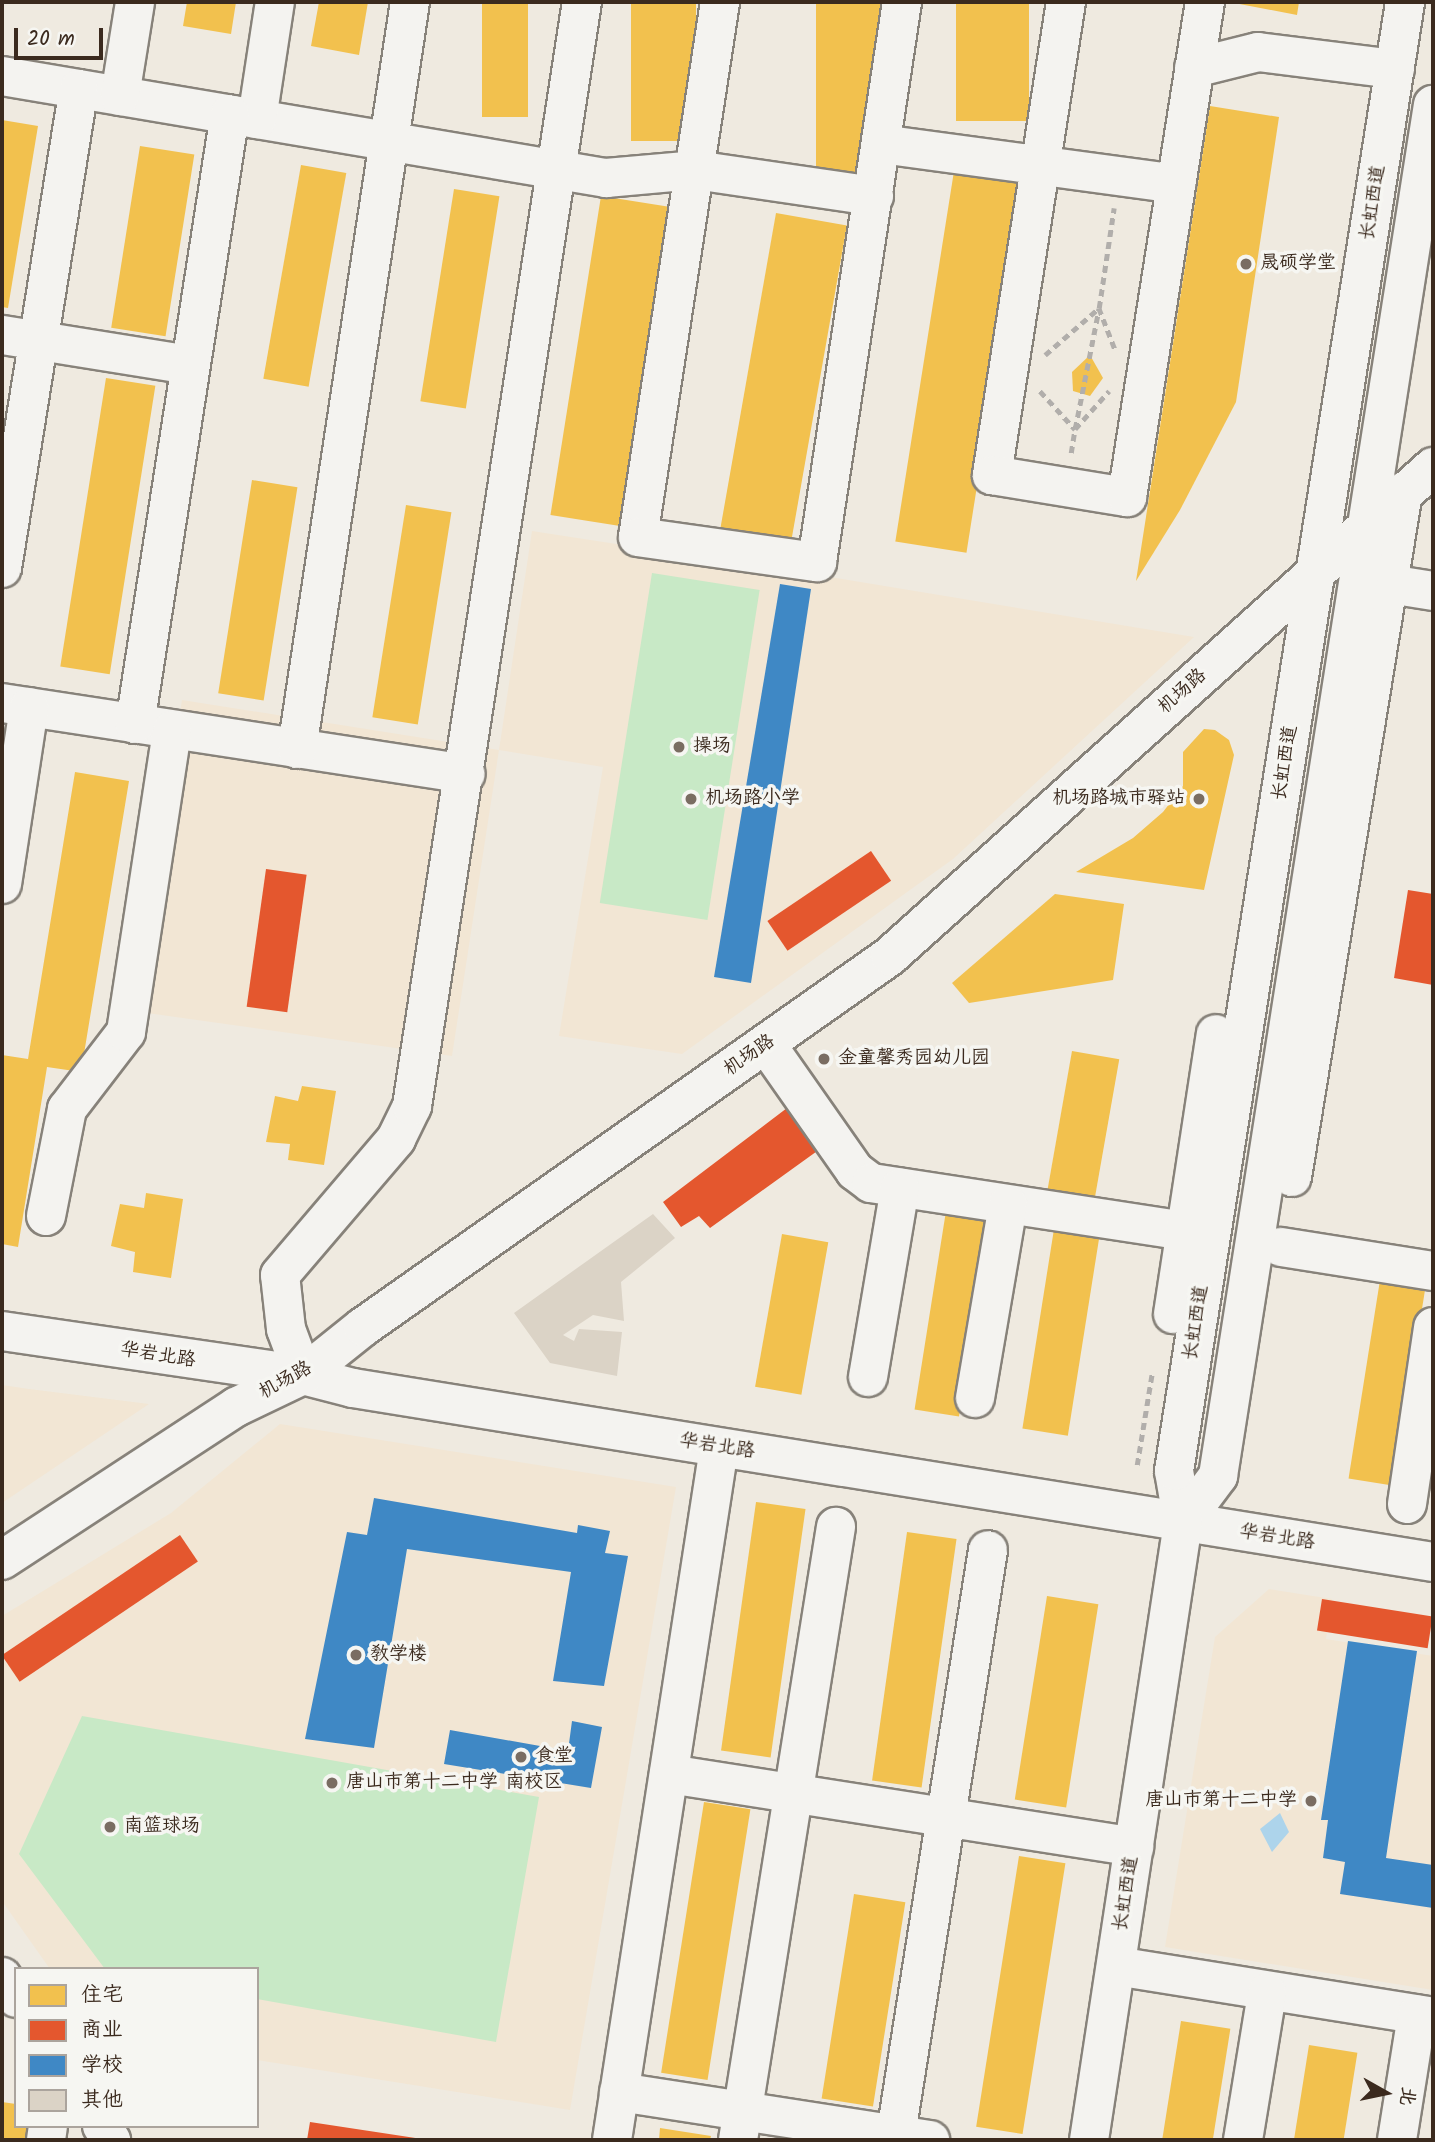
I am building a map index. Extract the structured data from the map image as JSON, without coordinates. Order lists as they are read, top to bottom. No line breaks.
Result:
{"streets":{"street":["长虹西道","机场路","华岩北路"]},"crossings":[["长虹西道","机场路"],["长虹西道","华岩北路"],["机场路","华岩北路"]],"places":["晟硕学堂","操场","机场路小学","机场路城市驿站","金童馨秀园幼儿园","教学楼","食堂","唐山市第十二中学 南校区","唐山市第十二中学","南篮球场"],"legend":["住宅","商业","学校","其他"],"scale_bar":"20 m","north":"right"}
